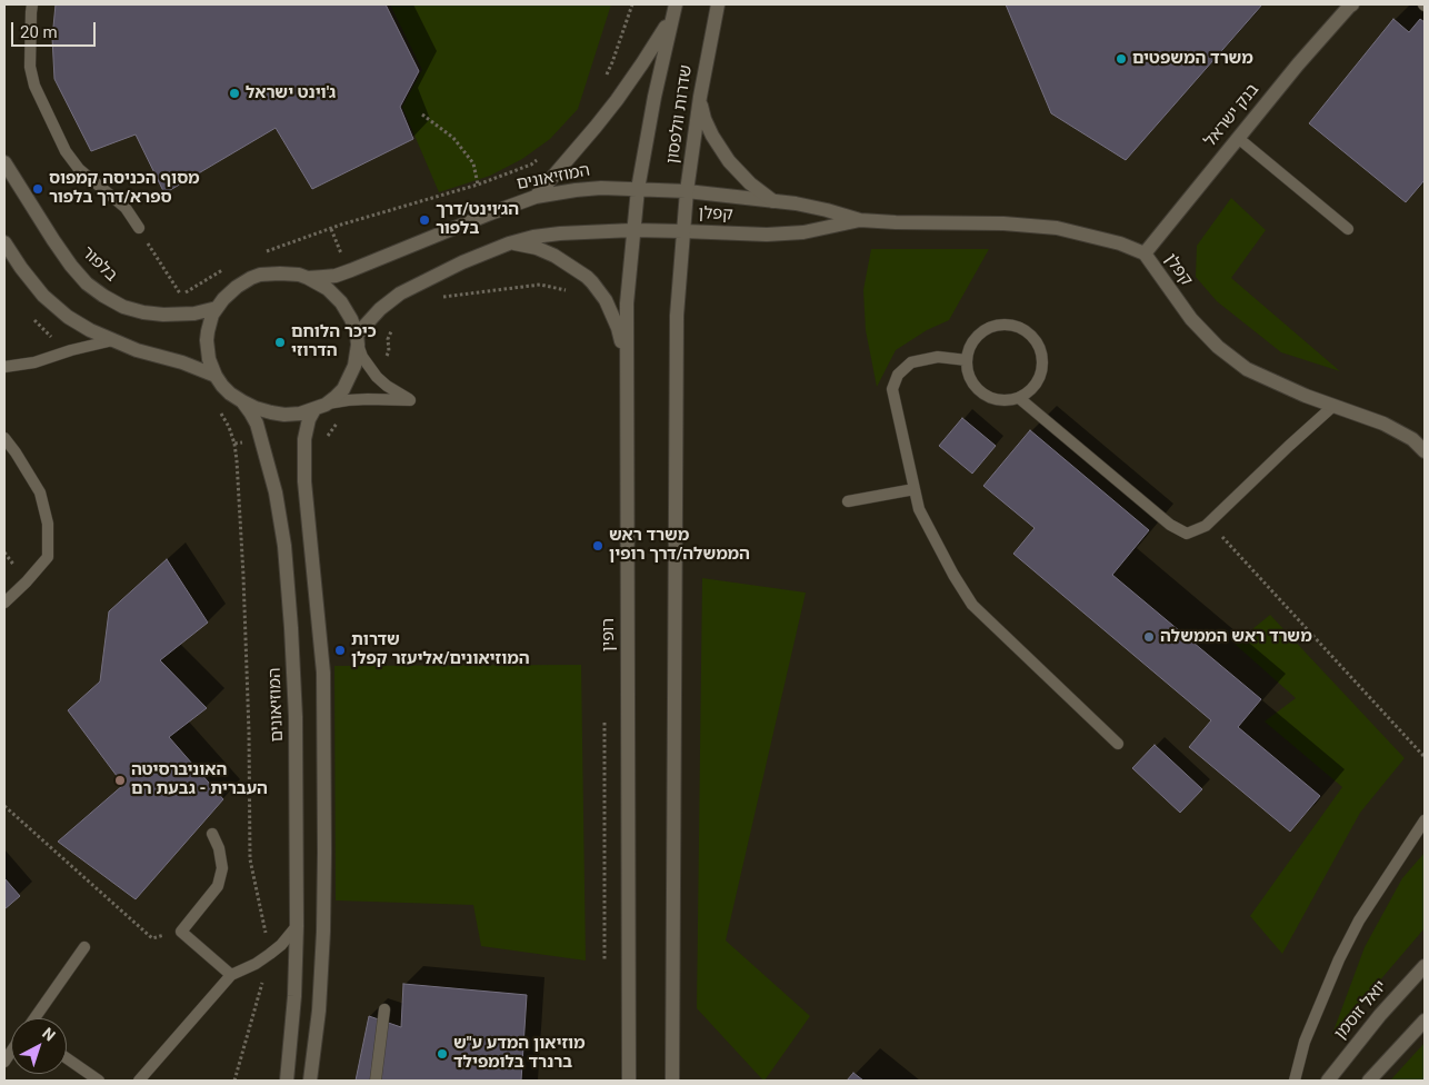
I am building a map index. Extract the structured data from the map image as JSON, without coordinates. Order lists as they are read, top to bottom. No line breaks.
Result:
{"streets":{"street":["שדרות וולפסון","בנק ישראל","המוזיאונים","קפלן","בלפור","רופין","יואל זוסמן"]},"crossings":[["שדרות וולפסון","המוזיאונים"],["שדרות וולפסון","קפלן"],["שדרות וולפסון","רופין"],["בנק ישראל","קפלן"],["המוזיאונים","קפלן"],["המוזיאונים","בלפור"],["המוזיאונים","רופין"],["קפלן","רופין"]],"places":["משרד המשפטים","ג'וינט ישראל","מסוף הכניסה קמפוס ספרא/דרך בלפור","הג׳וינט/דרך בלפור","כיכר הלוחם הדרוזי","משרד ראש הממשלה/דרך רופין","משרד ראש הממשלה","שדרות המוזיאונים/אליעזר קפלן","האוניברסיטה העברית - גבעת רם","מוזיאון המדע ע\"ש ברנרד בלומפילד"],"scale_bar":"20 m","north":"top right"}
